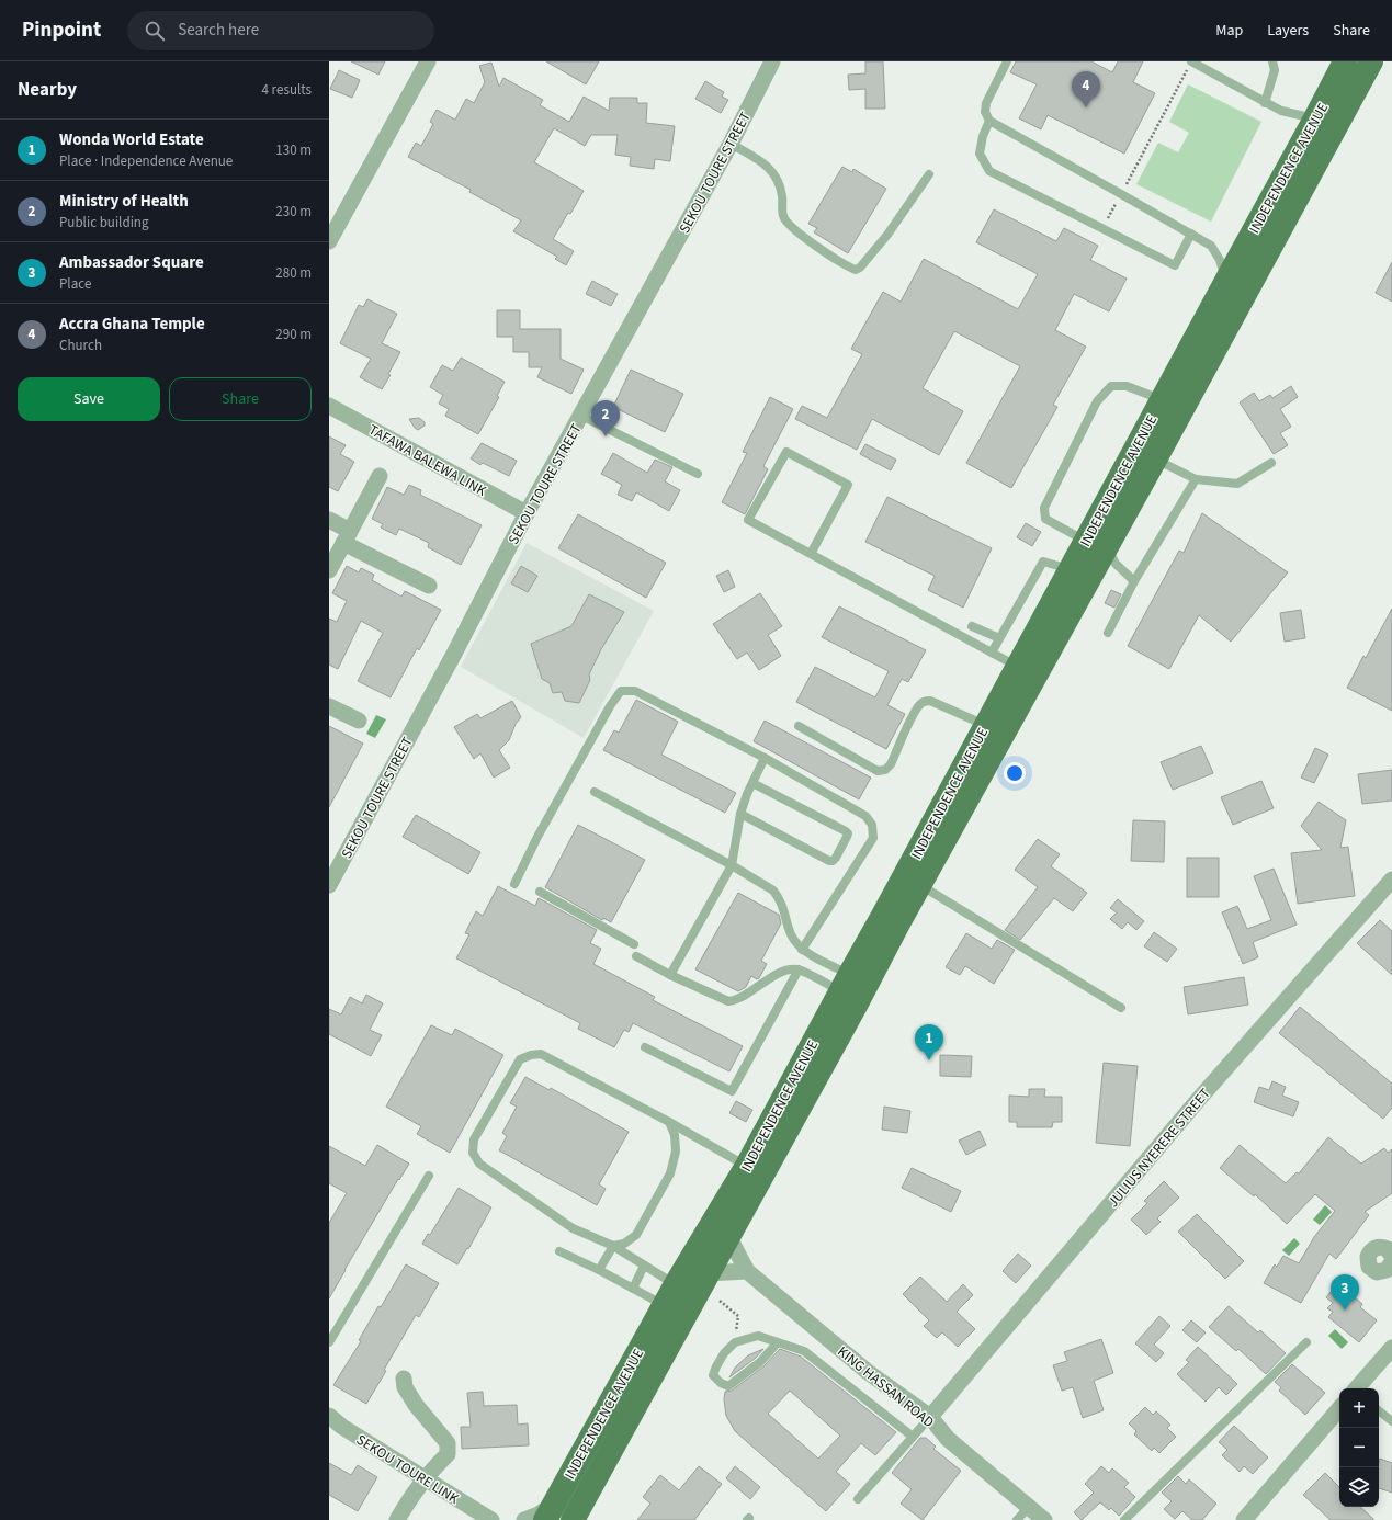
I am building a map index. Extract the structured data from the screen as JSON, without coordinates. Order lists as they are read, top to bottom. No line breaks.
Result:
{"streets":{"main road":["INDEPENDENCE AVENUE"],"street":["SEKOU TOURE STREET","TAFAWA BALEWA LINK","JULIUS NYERERE STREET","KING HASSAN ROAD","SEKOU TOURE LINK"]},"crossings":[["INDEPENDENCE AVENUE","KING HASSAN ROAD"],["SEKOU TOURE STREET","TAFAWA BALEWA LINK"],["JULIUS NYERERE STREET","KING HASSAN ROAD"]],"page":{"header":"Pinpoint","search":"Search here","nav":["Map","Layers","Share"],"heading":["Nearby","4 results"],"pins":["4","2","1","3"],"list":[{"mark":"1","name":"Wonda World Estate","note":"Place · Independence Avenue","value":"130 m"},{"mark":"2","name":"Ministry of Health","note":"Public building","value":"230 m"},{"mark":"3","name":"Ambassador Square","note":"Place","value":"280 m"},{"mark":"4","name":"Accra Ghana Temple","note":"Church","value":"290 m"}],"buttons":["Save","Share"],"map_buttons":["+","−"]}}
